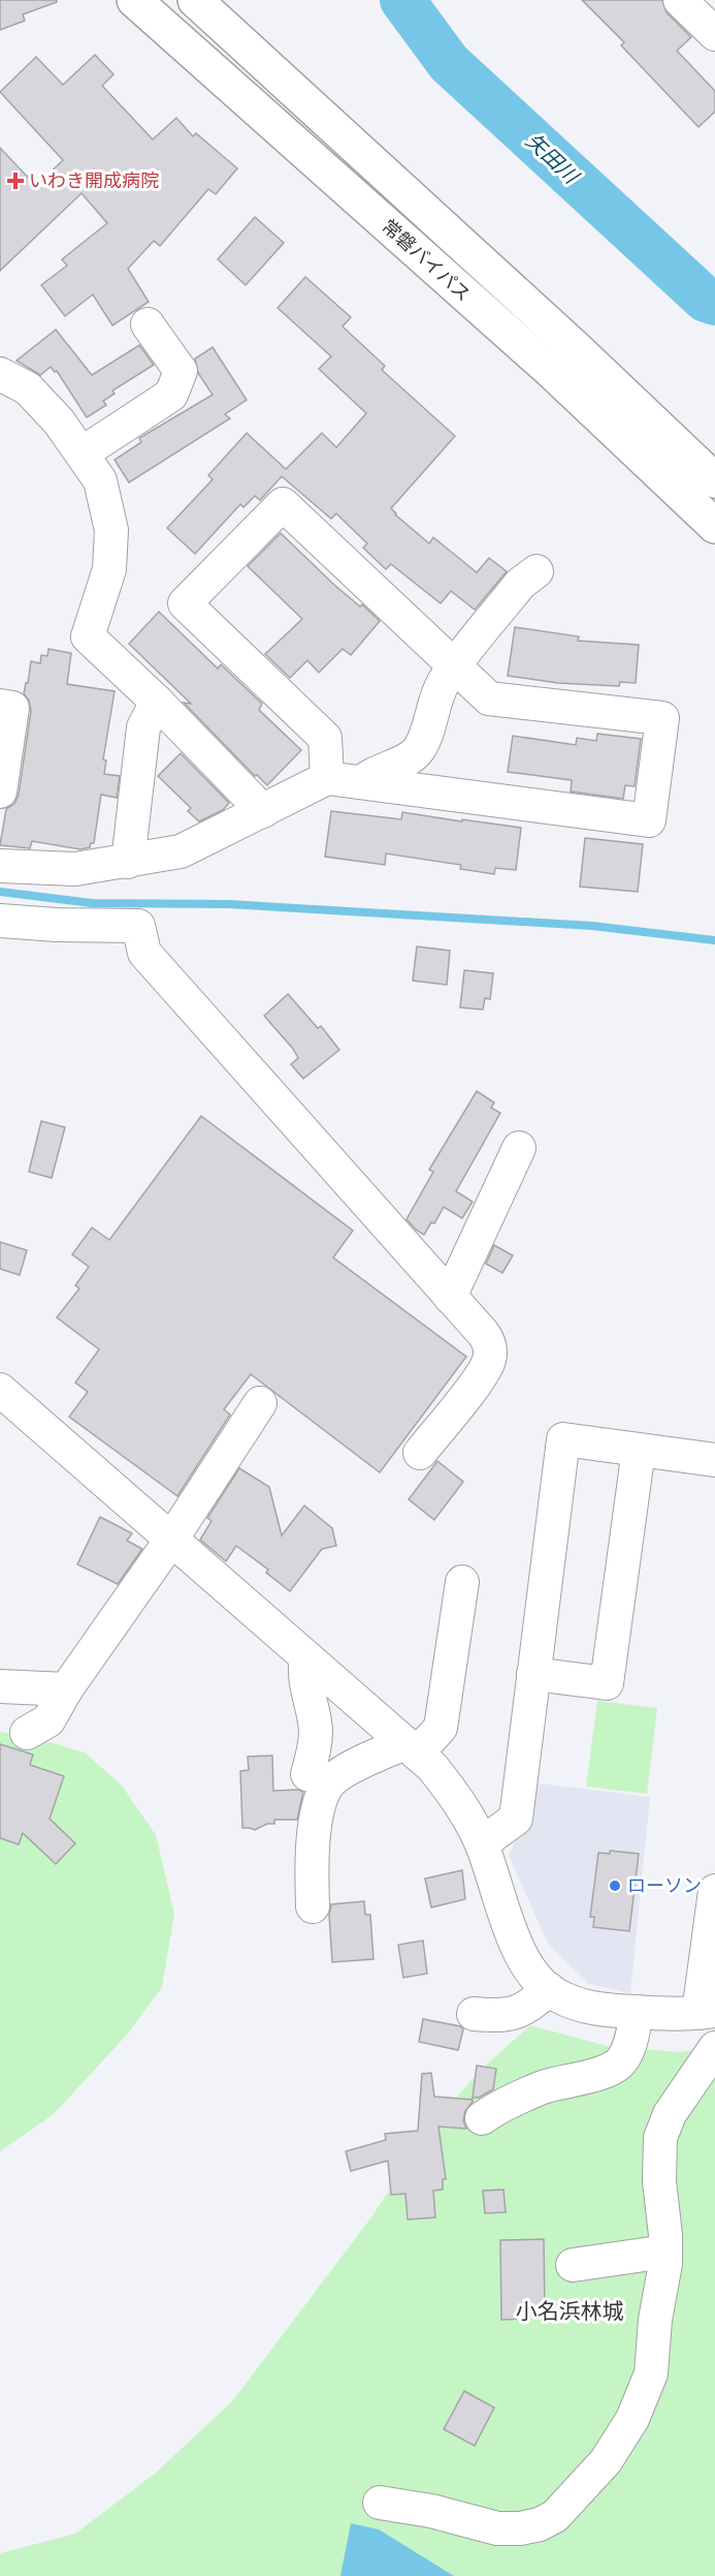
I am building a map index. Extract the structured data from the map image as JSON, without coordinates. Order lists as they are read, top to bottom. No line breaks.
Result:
{"streets":{"highway":["常磐バイパス"]},"districts":["小名浜林城"],"water":["矢田川"],"places":{"health":["いわき開成病院"],"other":["ローソン"]}}
